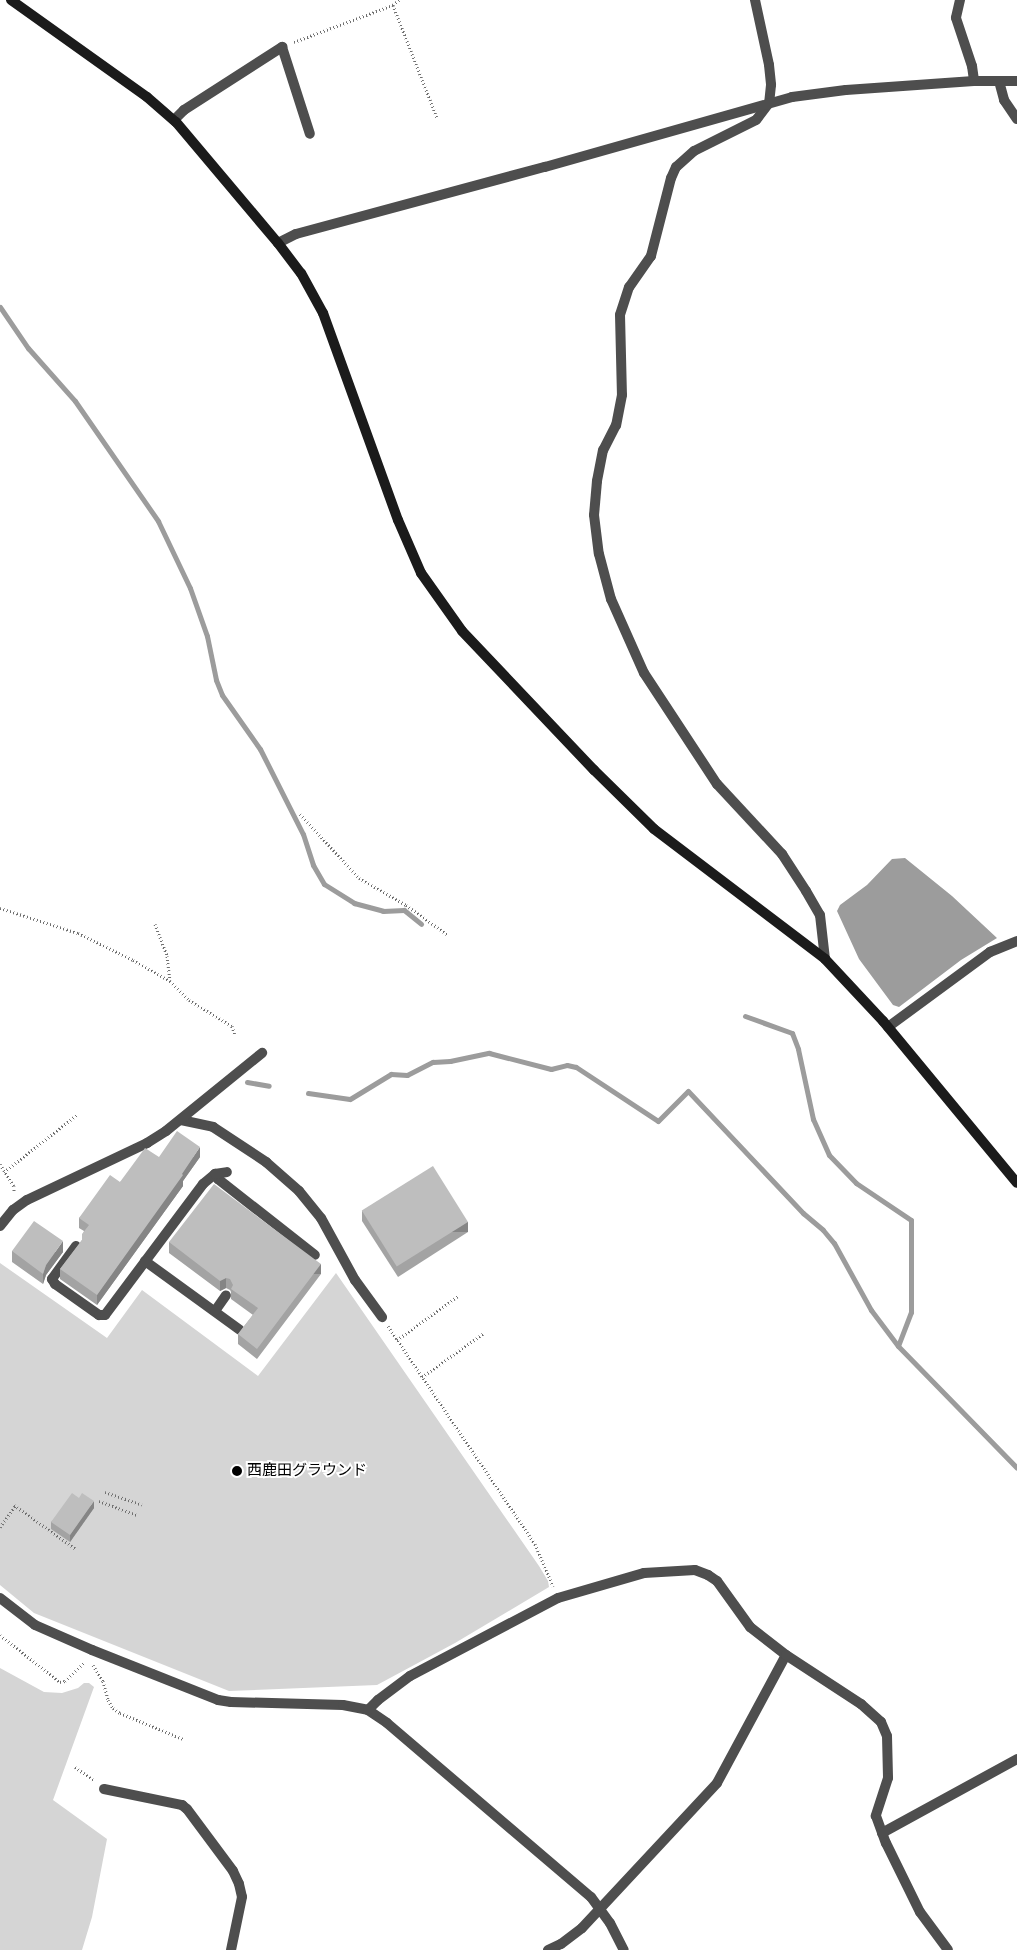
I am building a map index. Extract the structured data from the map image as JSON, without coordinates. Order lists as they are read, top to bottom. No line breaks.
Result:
{"places":["西鹿田グラウンド"]}
